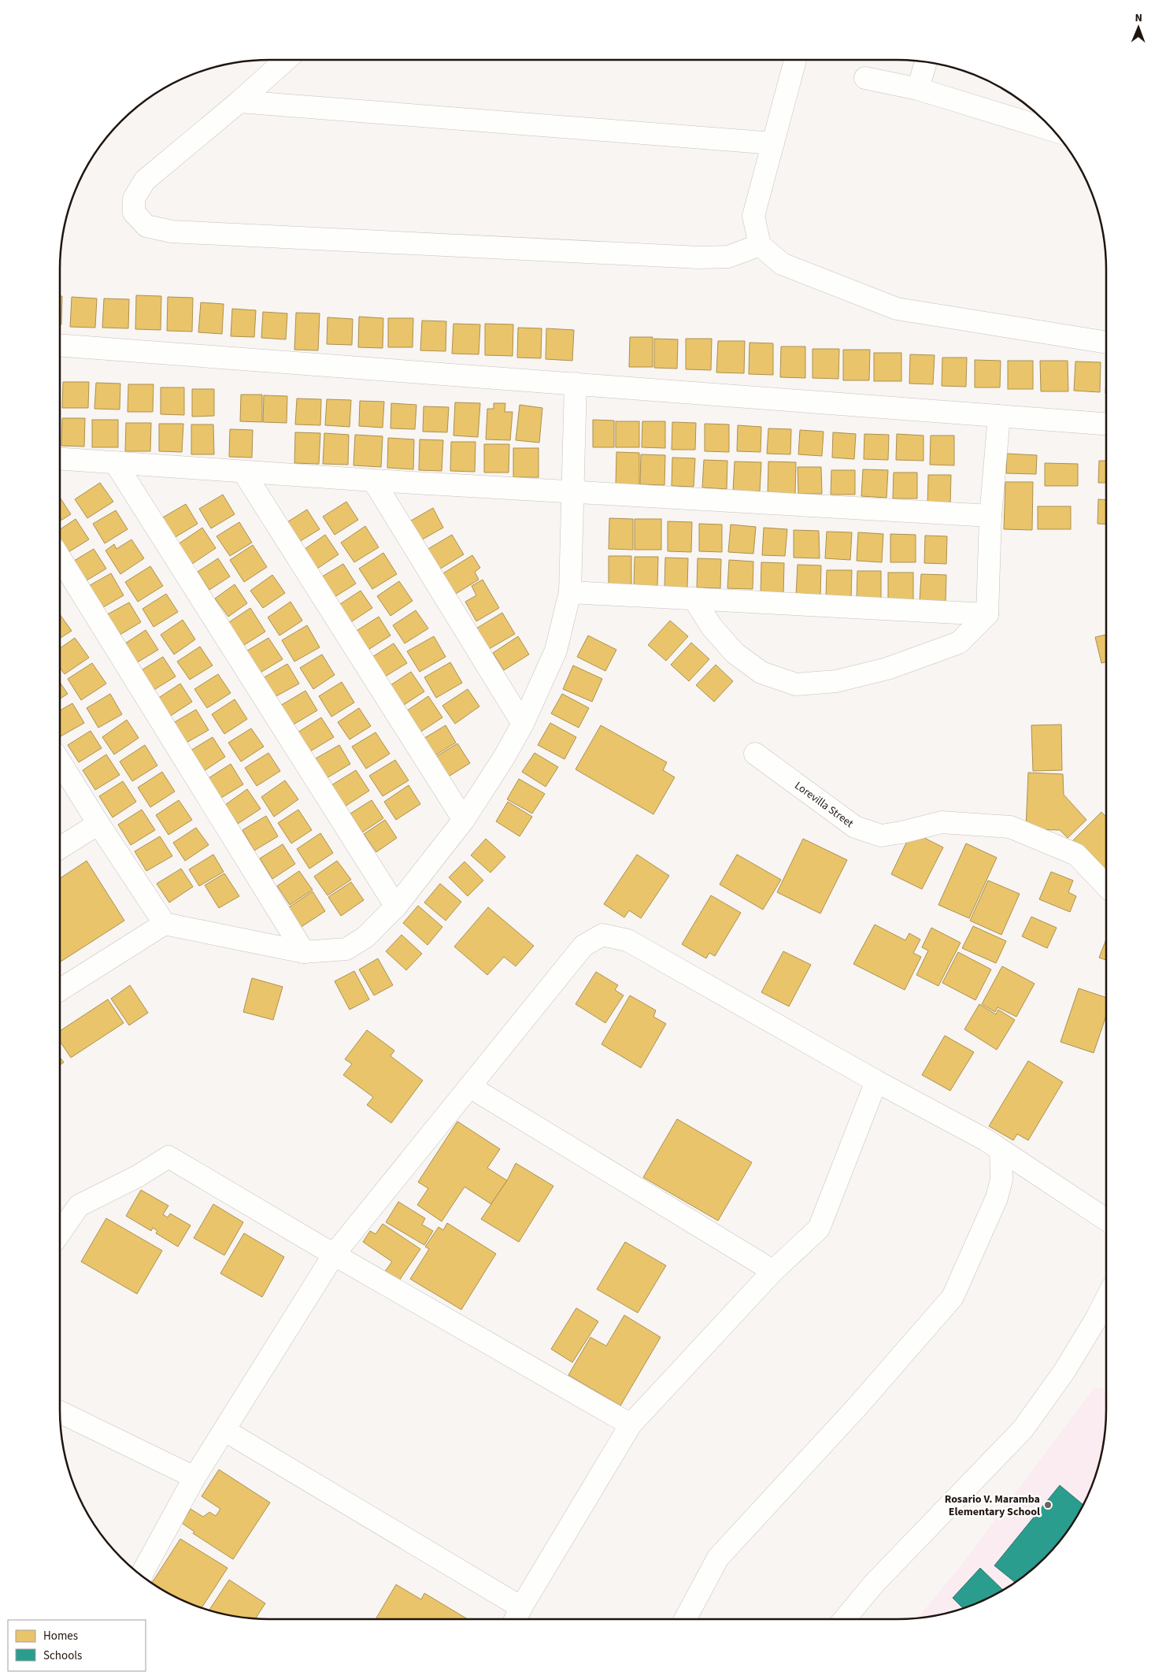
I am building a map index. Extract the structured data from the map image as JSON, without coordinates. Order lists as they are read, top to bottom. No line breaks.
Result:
{"streets":{"street":["Lorevilla Street"]},"places":["Rosario V. Maramba Elementary School"],"legend":["Homes","Schools"],"north":"top"}
